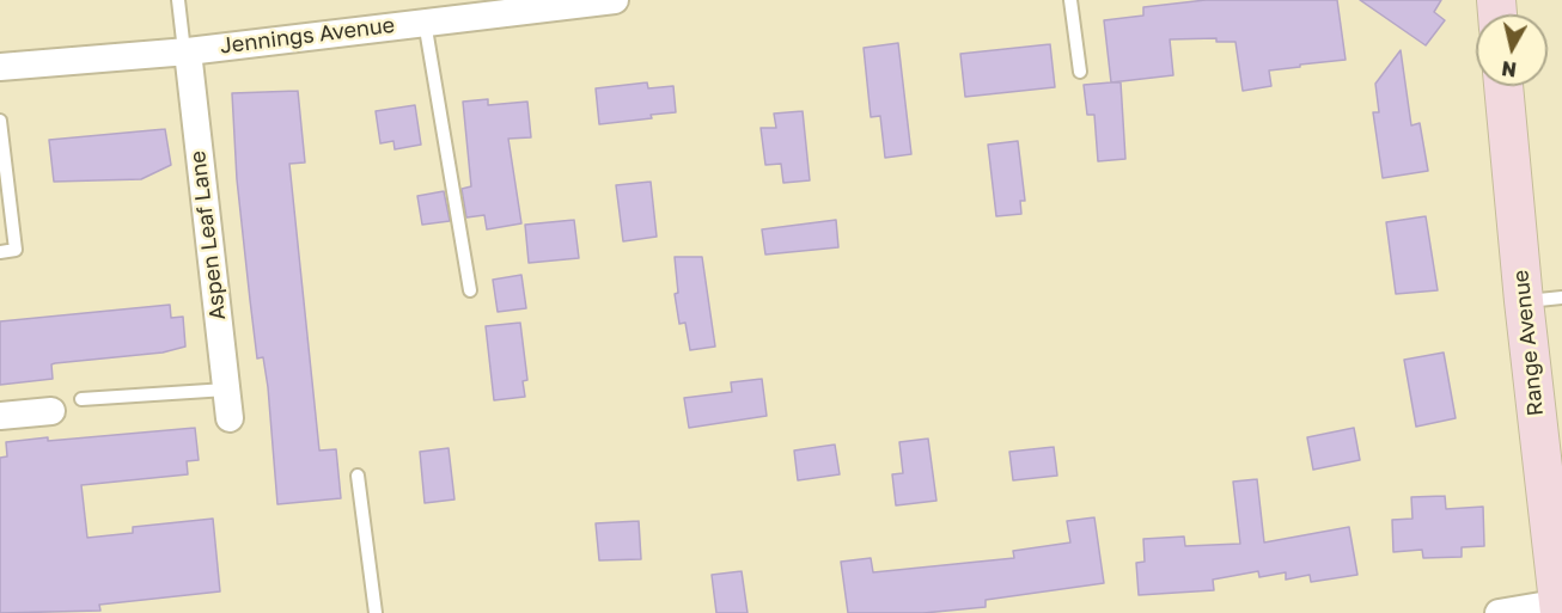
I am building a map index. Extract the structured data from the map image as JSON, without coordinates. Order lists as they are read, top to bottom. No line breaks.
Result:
{"streets":{"street":["Jennings Avenue","Aspen Leaf Lane","Range Avenue"]},"crossings":[["Jennings Avenue","Aspen Leaf Lane"]],"north":"bottom"}
